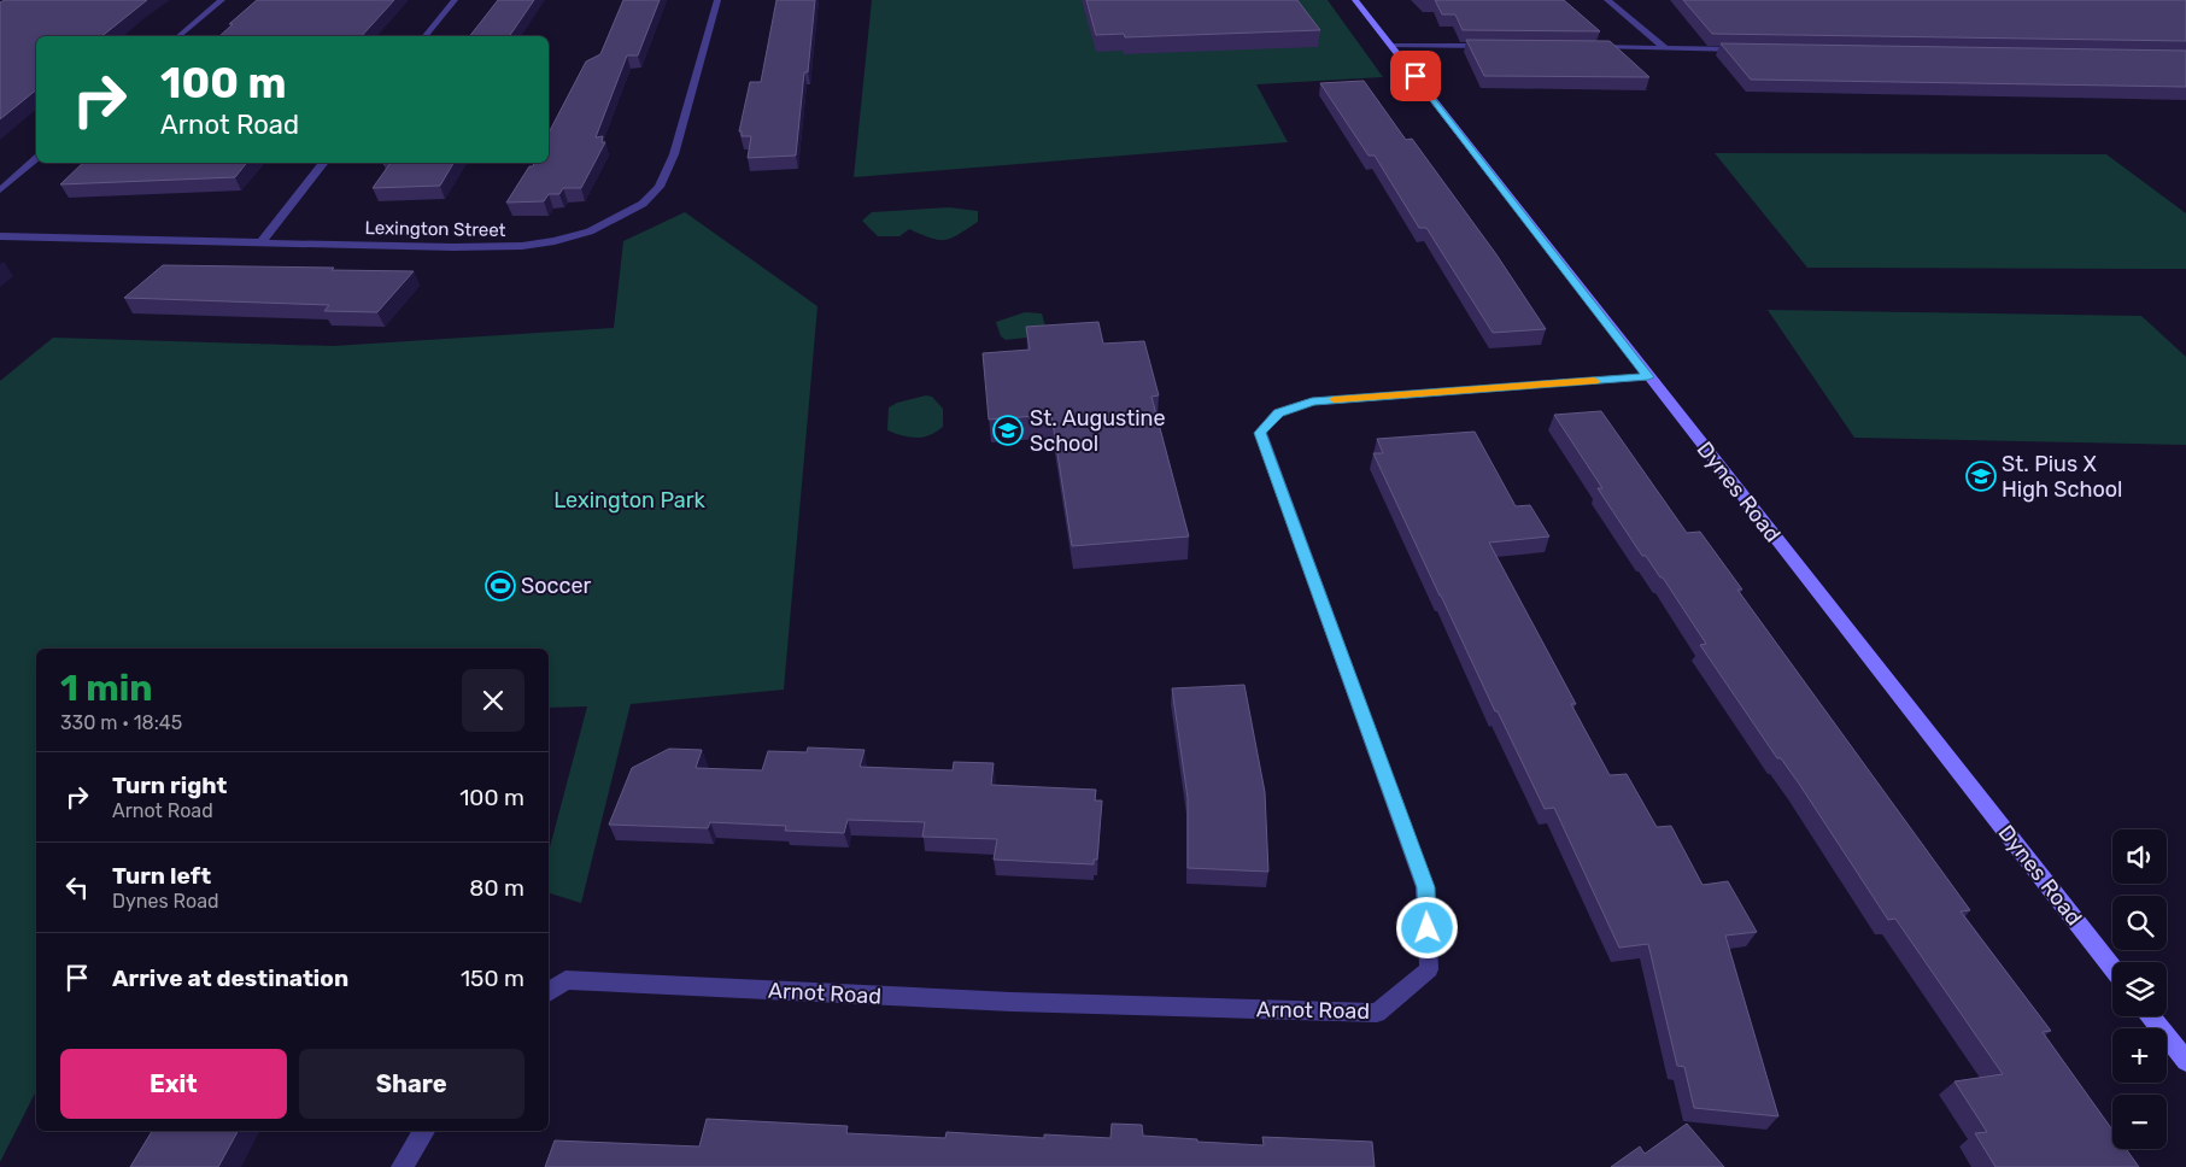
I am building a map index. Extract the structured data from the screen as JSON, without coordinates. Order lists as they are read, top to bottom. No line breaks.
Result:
{"streets":{"street":["Lexington Street","Dynes Road","Arnot Road"]},"crossings":[["Dynes Road","Arnot Road"]],"parks":["Lexington Park"],"places":{"school or university":["St. Augustine School","St. Pius X High School"],"sports":["Soccer"]},"page":{"turn":["100 m","Arnot Road"],"heading":["1 min","330 m · 18:45"],"list":[{"name":"Turn right","note":"Arnot Road","value":"100 m"},{"name":"Turn left","note":"Dynes Road","value":"80 m"},{"name":"Arrive at destination","value":"150 m"}],"map_buttons":["+","−"],"buttons":["Exit","Share"]}}
